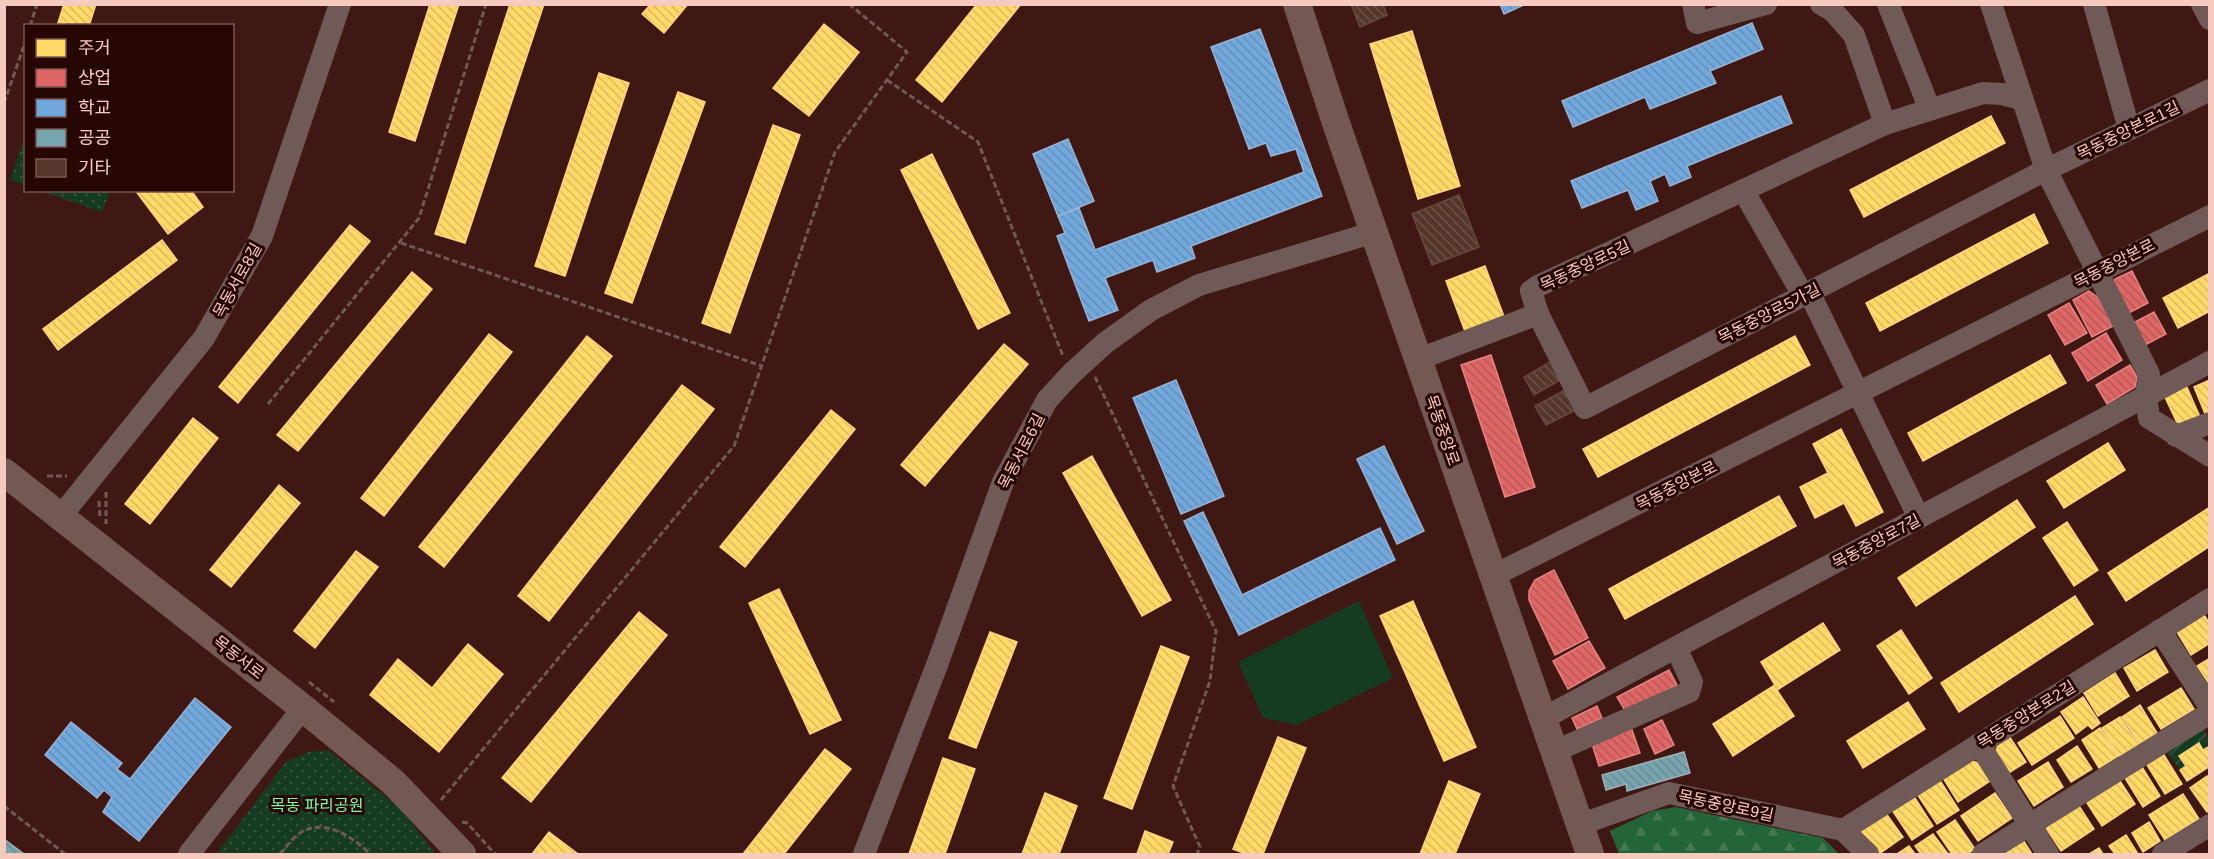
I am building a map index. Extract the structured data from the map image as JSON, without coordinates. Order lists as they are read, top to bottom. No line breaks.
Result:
{"streets":{"main road":["목동중앙로","목동서로"],"street":["목동중앙본로1길","목동중앙본로","목동중앙로5길","목동서로8길","목동중앙로5가길","목동서로6길","목동중앙로7길","목동중앙본로2길","목동중앙로9길"]},"crossings":[["목동중앙본로1길","목동중앙로5가길"],["목동중앙본로","목동중앙로"],["목동중앙로5길","목동중앙로5가길"],["목동중앙로5길","목동중앙로"],["목동서로8길","목동서로"],["목동중앙로","목동서로6길"],["목동중앙로","목동중앙로7길"],["목동중앙로","목동중앙로9길"],["목동중앙본로2길","목동중앙로9길"]],"parks":["목동 파리공원"],"legend":["주거","상업","학교","공공","기타"]}
